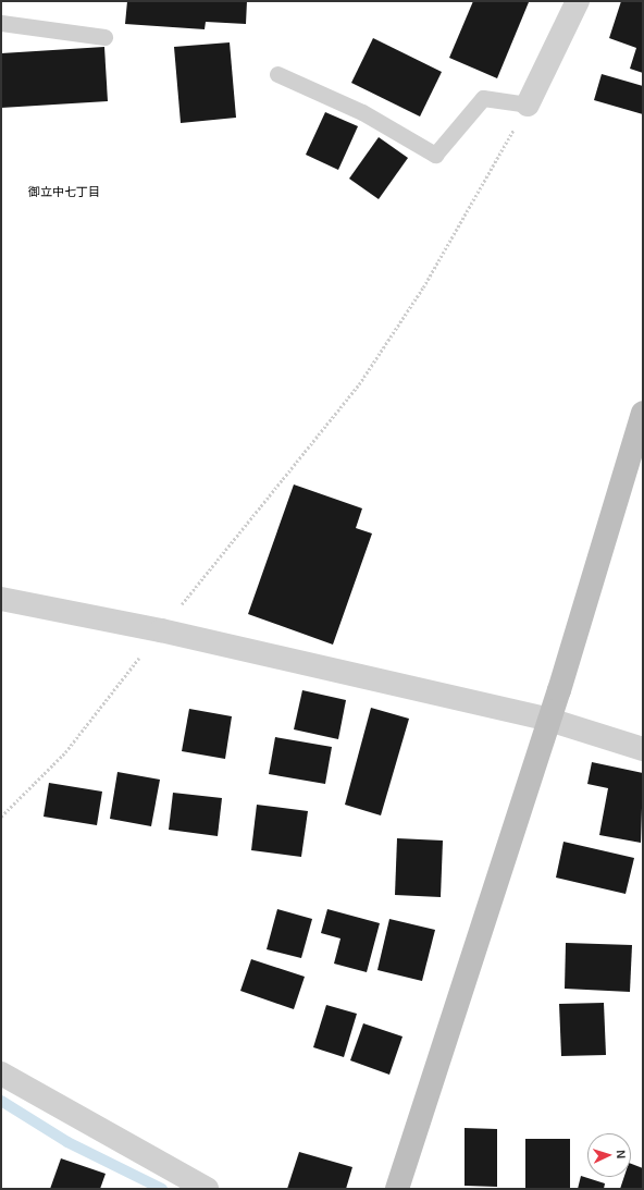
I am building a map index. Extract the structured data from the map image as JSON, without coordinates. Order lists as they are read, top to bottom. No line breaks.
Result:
{"districts":["御立中七丁目"],"north":"right"}
